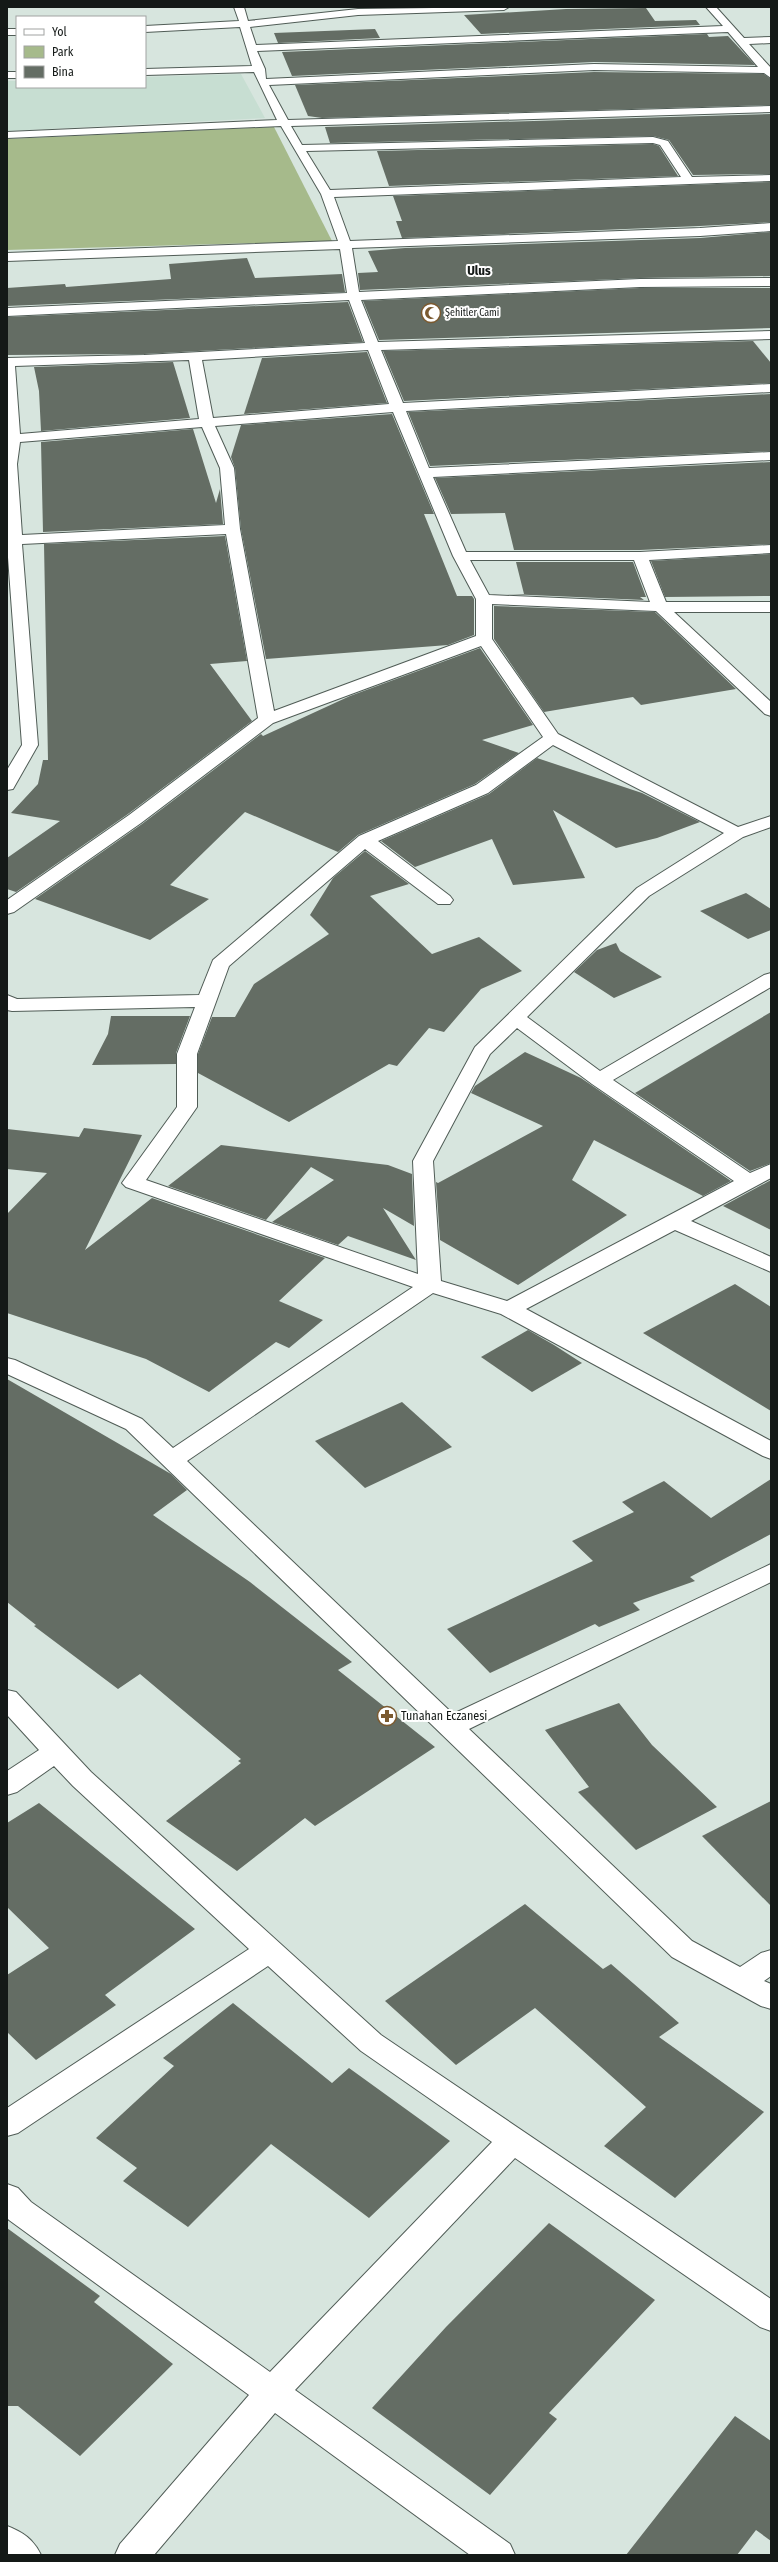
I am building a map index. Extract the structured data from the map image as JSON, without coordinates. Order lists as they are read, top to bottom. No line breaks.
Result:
{"districts":["Ulus"],"places":{"mosque":["Şehitler Cami"],"pharmacy":["Tunahan Eczanesi"]},"legend":["Yol","Park","Bina"]}
